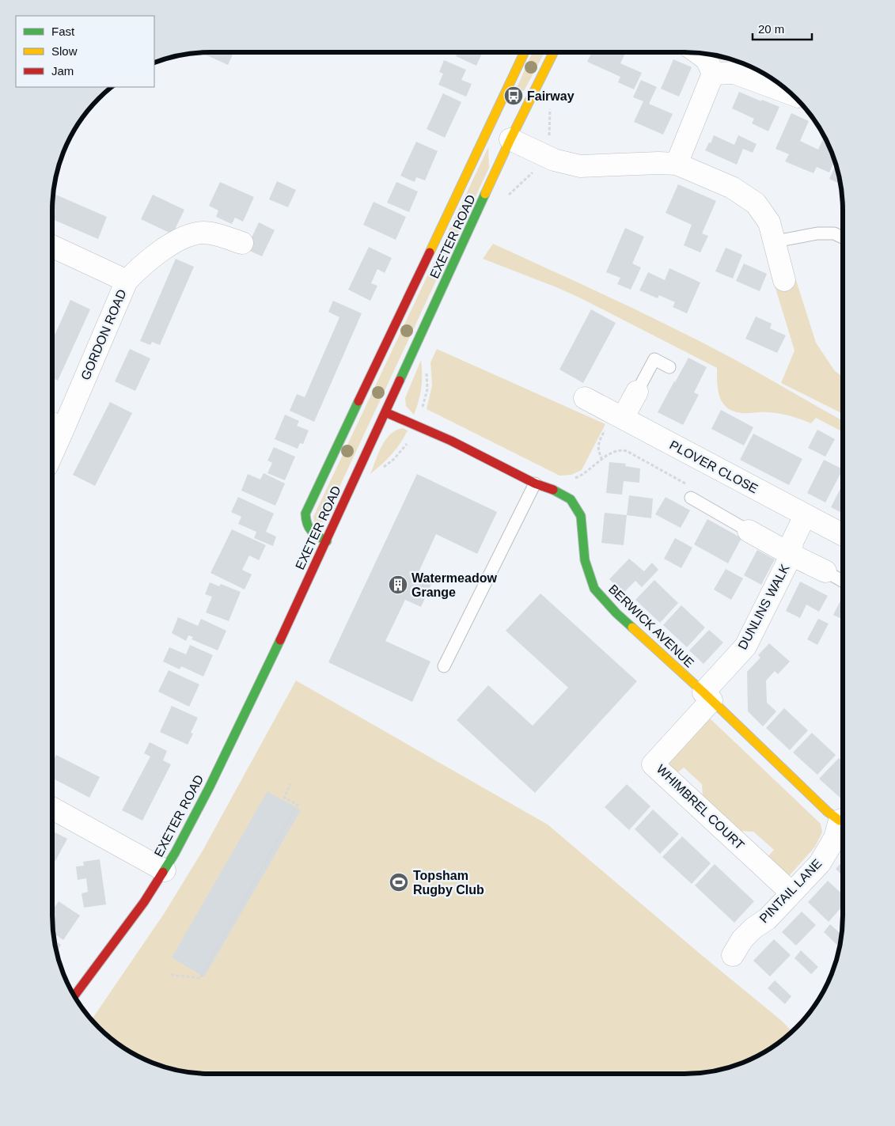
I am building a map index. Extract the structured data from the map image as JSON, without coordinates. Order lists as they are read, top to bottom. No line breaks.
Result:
{"streets":{"street":["EXETER ROAD","GORDON ROAD","PLOVER CLOSE","DUNLINS WALK","BERWICK AVENUE","WHIMBREL COURT","PINTAIL LANE"]},"crossings":[["EXETER ROAD","BERWICK AVENUE"],["DUNLINS WALK","BERWICK AVENUE"],["DUNLINS WALK","WHIMBREL COURT"],["BERWICK AVENUE","WHIMBREL COURT"],["WHIMBREL COURT","PINTAIL LANE"]],"places":{"bus stop":["Fairway"],"building":["Watermeadow Grange"],"sports":["Topsham Rugby Club"]},"legend":["Fast","Slow","Jam"],"scale_bar":"20 m"}
